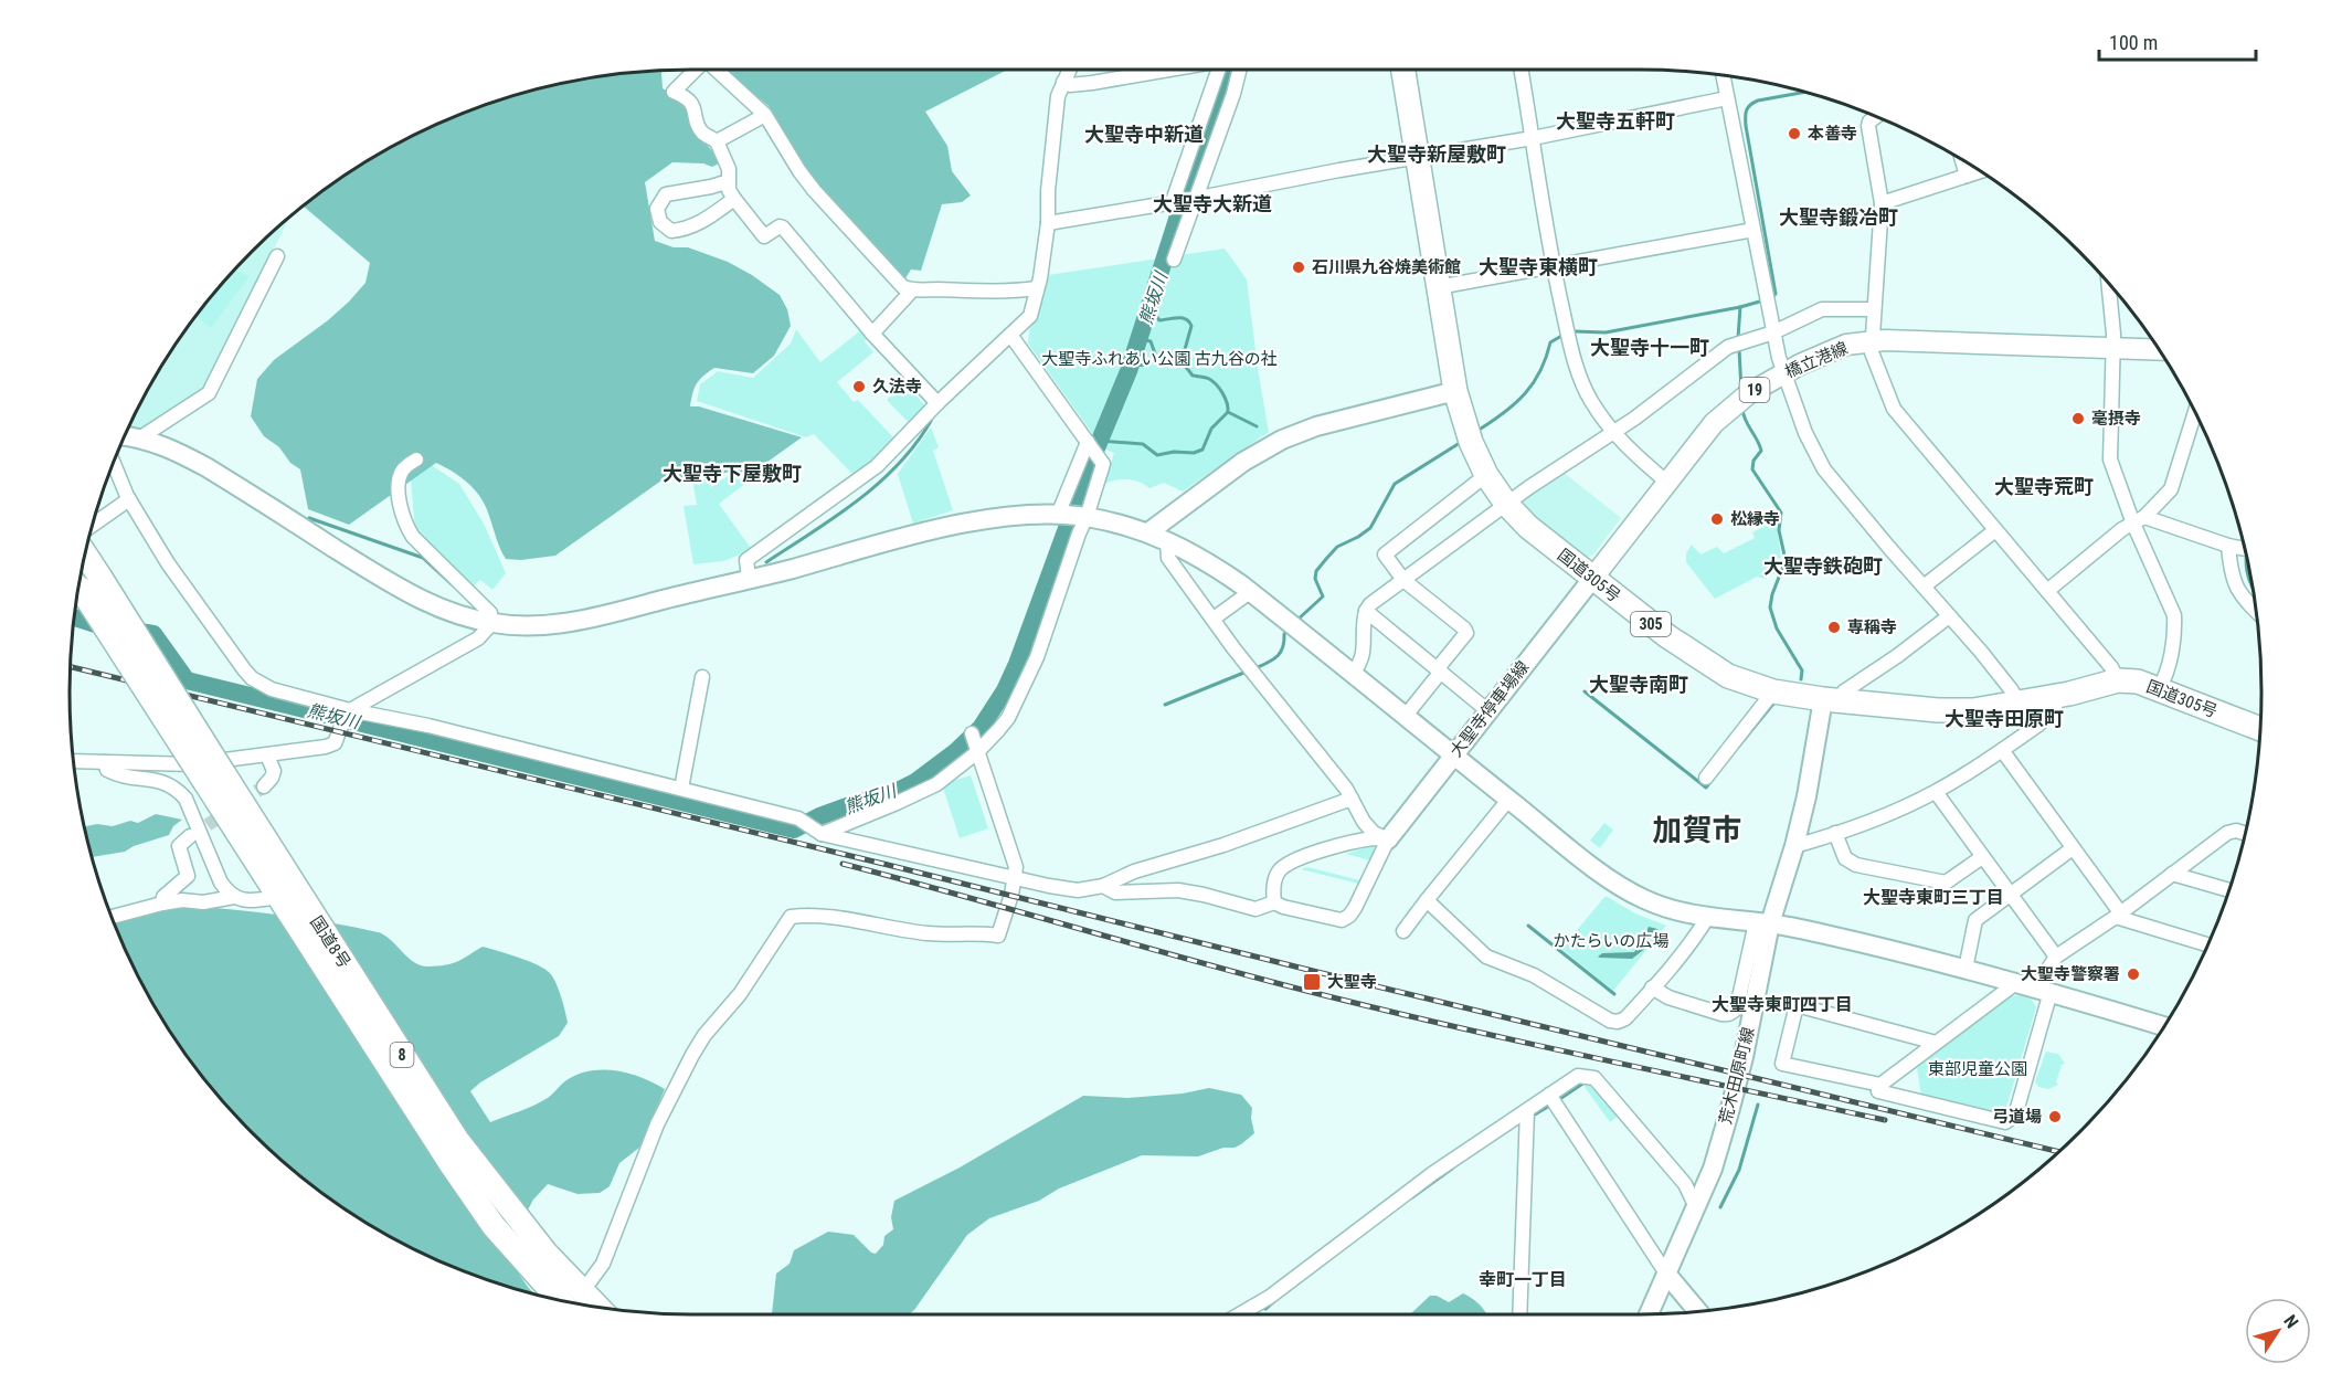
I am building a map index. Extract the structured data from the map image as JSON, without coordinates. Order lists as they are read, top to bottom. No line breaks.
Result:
{"streets":{"highway":["国道305号","305","国道8号","8"],"main road":["橋立港線","19"],"street":["大聖寺停車場線","荒木田原町線"]},"crossings":[["橋立港線","国道305号"],["橋立港線","大聖寺停車場線"],["国道305号","大聖寺停車場線"],["国道305号","荒木田原町線"]],"districts":["大聖寺五軒町","大聖寺中新道","大聖寺新屋敷町","大聖寺大新道","大聖寺鍛冶町","大聖寺東横町","大聖寺十一町","大聖寺下屋敷町","大聖寺荒町","大聖寺鉄砲町","大聖寺南町","大聖寺田原町","加賀市","大聖寺東町三丁目","大聖寺東町四丁目","幸町一丁目"],"water":["熊坂川"],"parks":["大聖寺ふれあい公園 古九谷の社","かたらいの広場","東部児童公園"],"places":{"other":["本善寺","石川県九谷焼美術館","久法寺","毫摂寺","松縁寺","専稱寺","大聖寺警察署","弓道場"],"transit":["大聖寺"]},"scale_bar":"100 m","north":"top right"}
